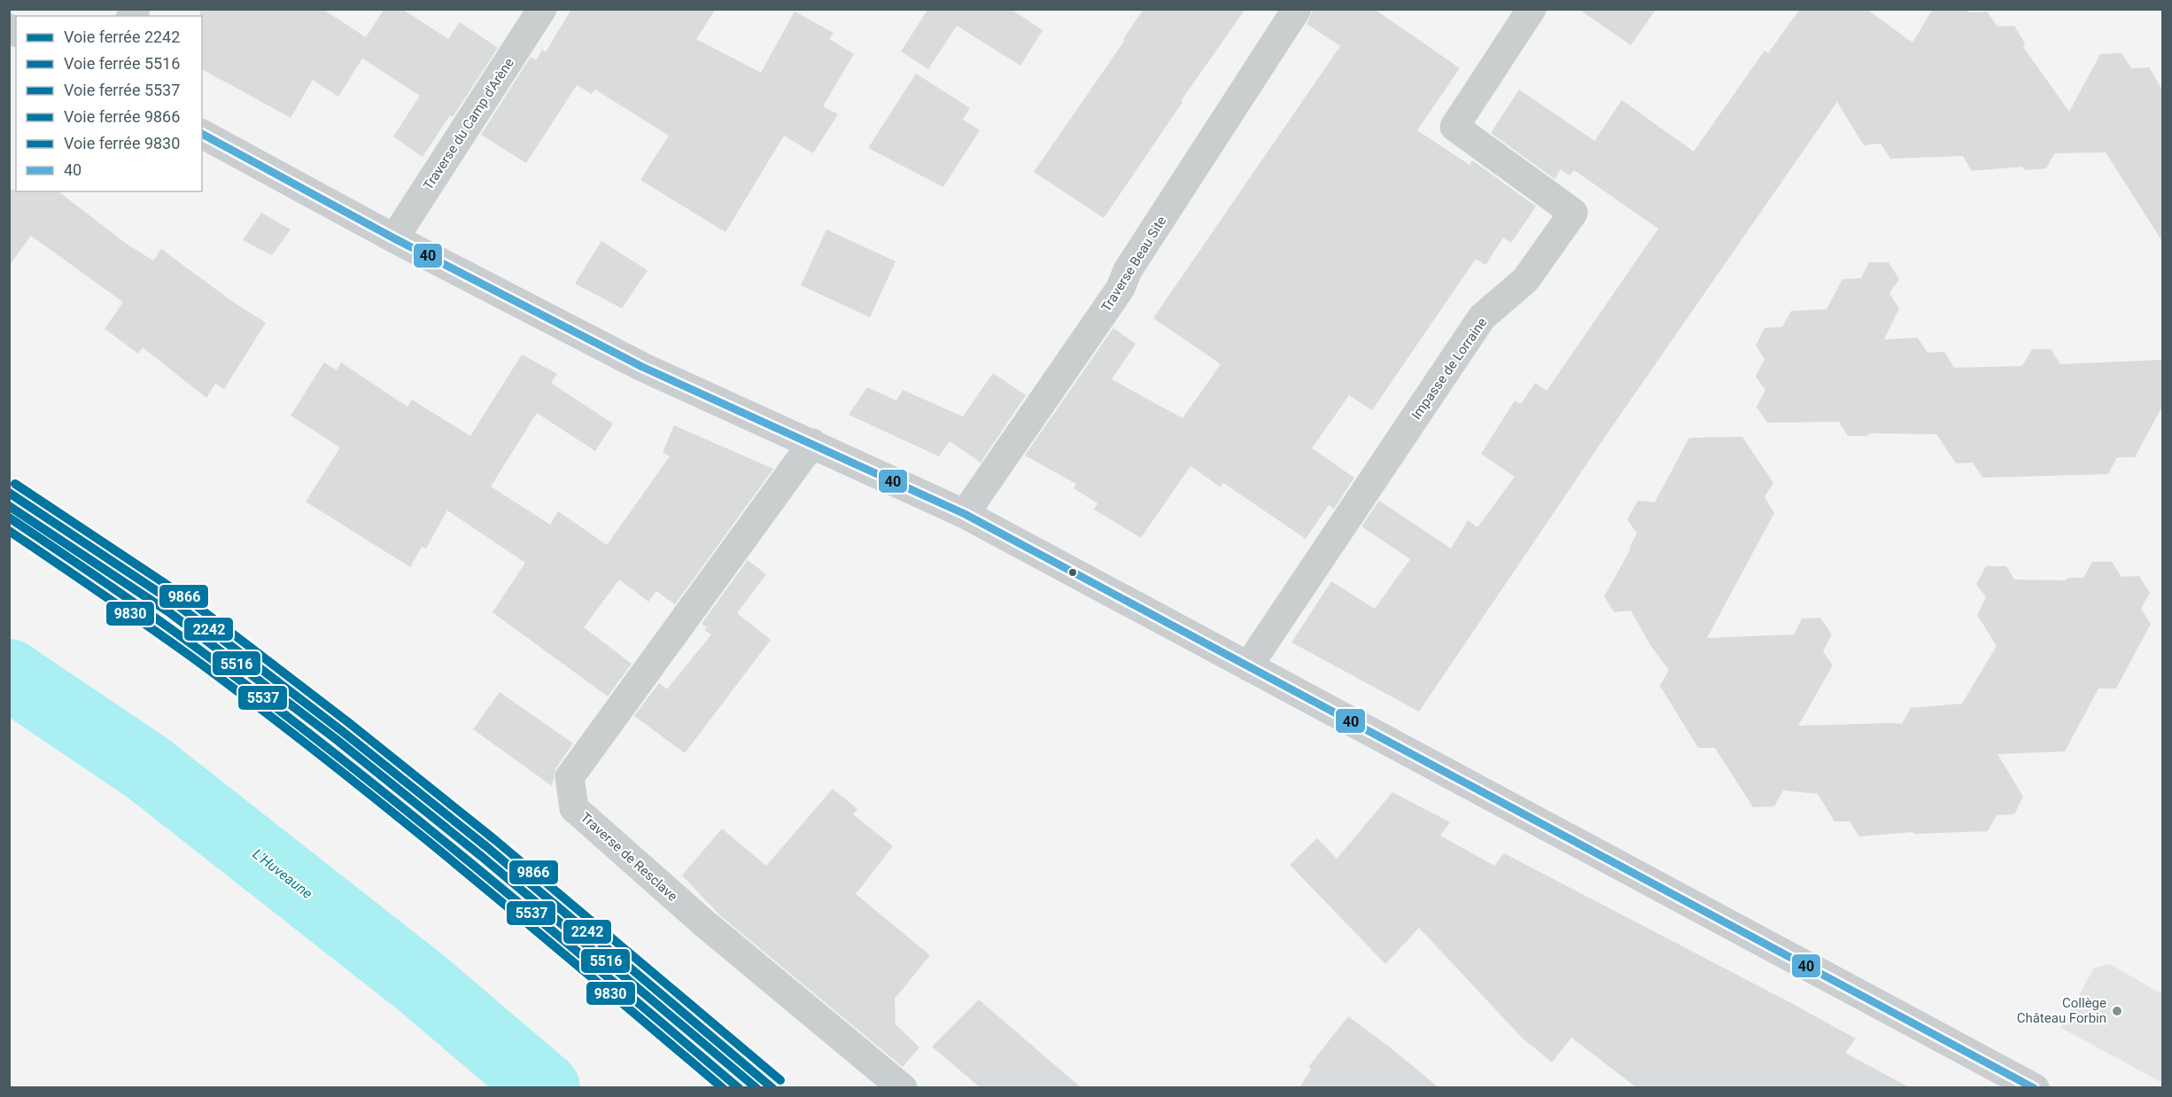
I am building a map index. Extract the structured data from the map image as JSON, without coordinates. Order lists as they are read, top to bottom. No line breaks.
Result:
{"streets":{"street":["Traverse du Camp d'Arène","Traverse Beau Site","Impasse de Lorraine","Traverse de Resclave"]},"water":["L'Huveaune"],"places":["Collège Château Forbin"],"lines":["transit line 40","rail line 9866","rail line 2242","rail line 5516","rail line 5537","rail line 9830"],"legend":["Voie ferrée 2242","Voie ferrée 5516","Voie ferrée 5537","Voie ferrée 9866","Voie ferrée 9830","40"]}
